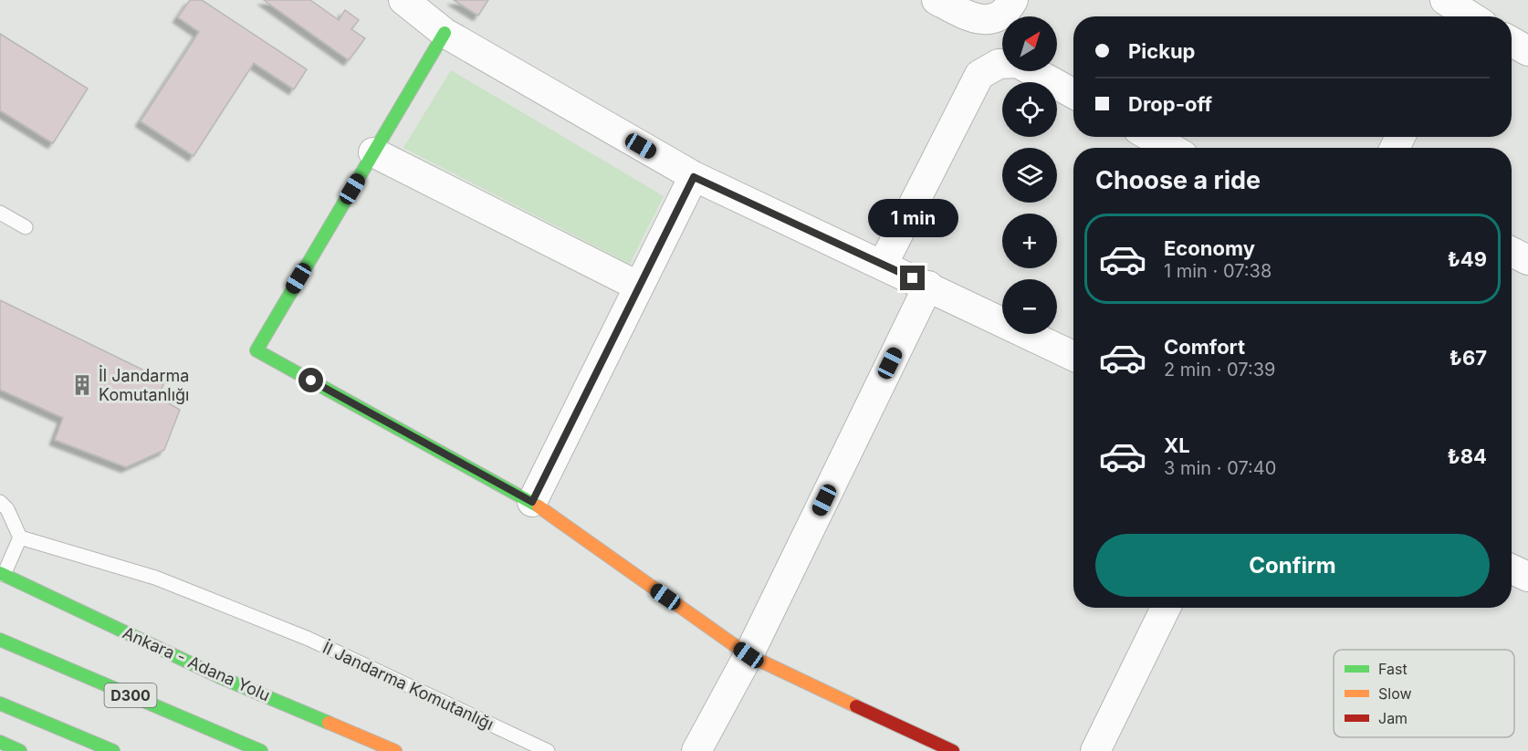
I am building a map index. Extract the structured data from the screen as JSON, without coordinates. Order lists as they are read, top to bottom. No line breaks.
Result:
{"streets":{"main road":["Ankara - Adana Yolu","D300"],"lane":["İl Jandarma Komutanlığı"]},"places":{"building":["İl Jandarma Komutanlığı"]},"legend":["Fast","Slow","Jam"],"north":"top right","page":{"map_buttons":["+","−"],"banner":["Pickup","Drop-off"],"heading":"Choose a ride","bubble":"1 min","list":[{"name":"Economy","note":"1 min · 07:38","value":"₺49"},{"name":"Comfort","note":"2 min · 07:39","value":"₺67"},{"name":"XL","note":"3 min · 07:40","value":"₺84"}],"buttons":"Confirm"}}
